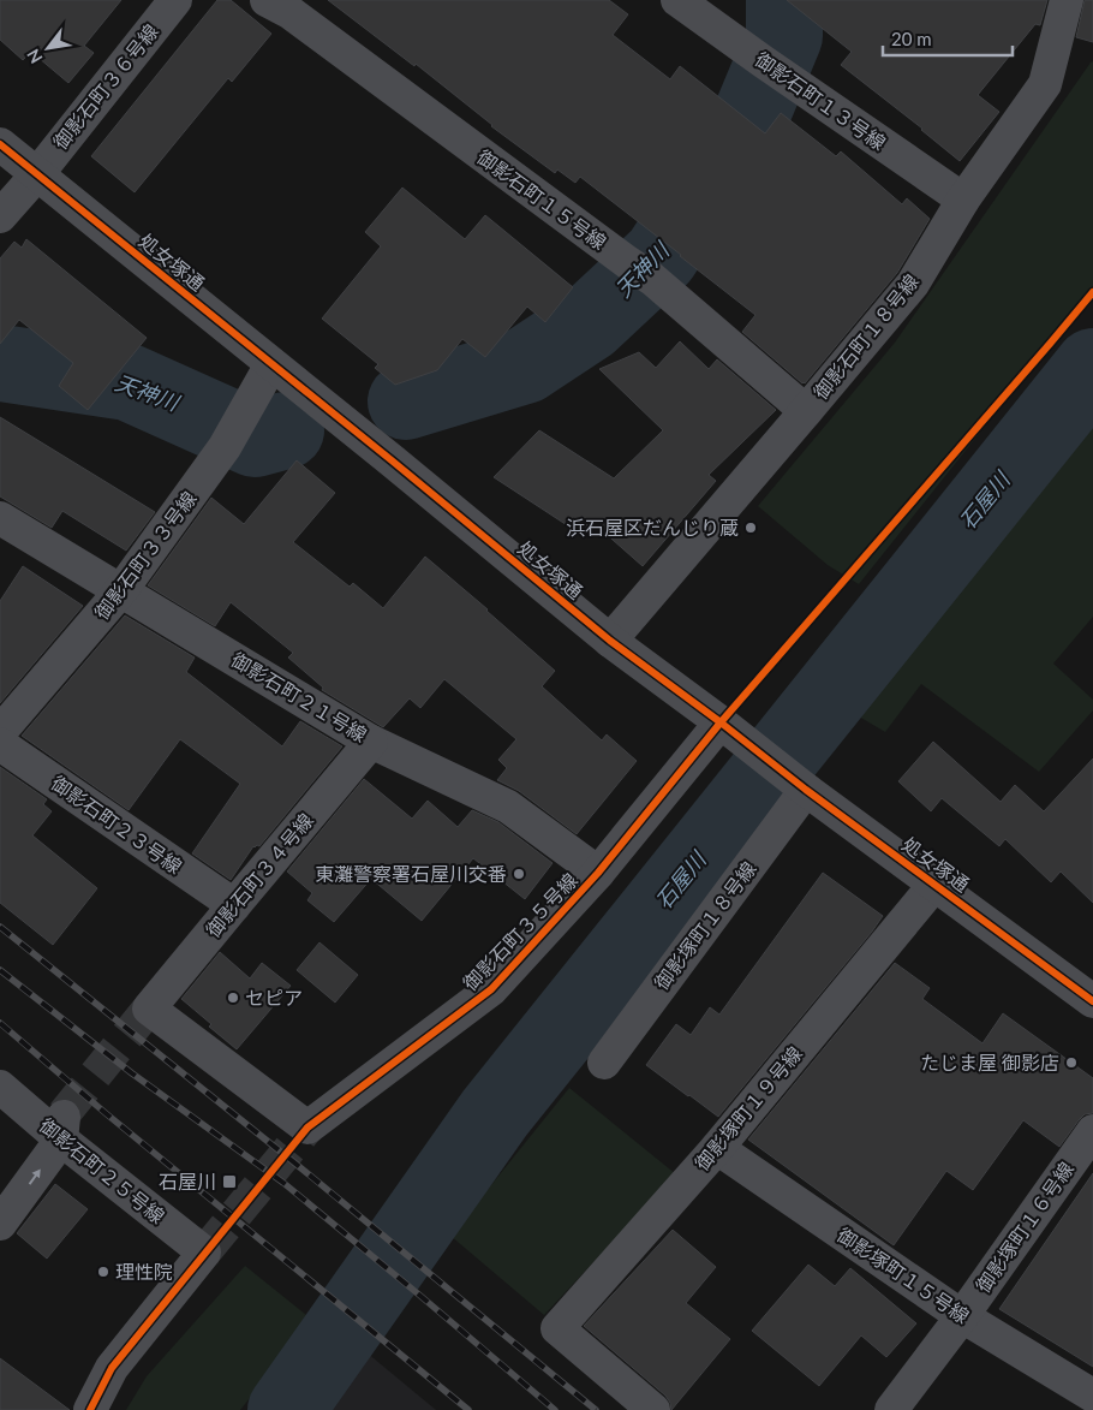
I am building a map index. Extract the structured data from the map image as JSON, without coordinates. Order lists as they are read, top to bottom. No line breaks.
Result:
{"streets":{"street":["御影石町３６号線","御影石町１３号線","御影石町１５号線","処女塚通","御影石町１８号線","御影石町３３号線","御影石町２１号線","御影石町２３号線","御影石町３４号線","御影塚町１８号線","御影石町３５号線","御影塚町１９号線","御影石町２５号線","御影塚町１６号線","御影塚町１５号線"]},"crossings":[["御影石町３６号線","処女塚通"],["御影石町１３号線","御影石町１８号線"],["御影石町１５号線","御影石町１８号線"],["処女塚通","御影石町１８号線"],["処女塚通","御影石町３３号線"],["処女塚通","御影塚町１８号線"],["処女塚通","御影石町３５号線"],["処女塚通","御影塚町１９号線"],["御影石町３３号線","御影石町２１号線"],["御影石町２１号線","御影石町３４号線"],["御影石町２１号線","御影石町３５号線"],["御影石町２３号線","御影石町３４号線"],["御影石町３４号線","御影石町３５号線"],["御影塚町１９号線","御影塚町１５号線"],["御影塚町１６号線","御影塚町１５号線"]],"water":["天神川","石屋川"],"places":{"other":["浜石屋区だんじり蔵","東灘警察署石屋川交番","セピア","たじま屋 御影店","理性院"],"transit":["石屋川"]},"scale_bar":"20 m","north":"bottom left"}
